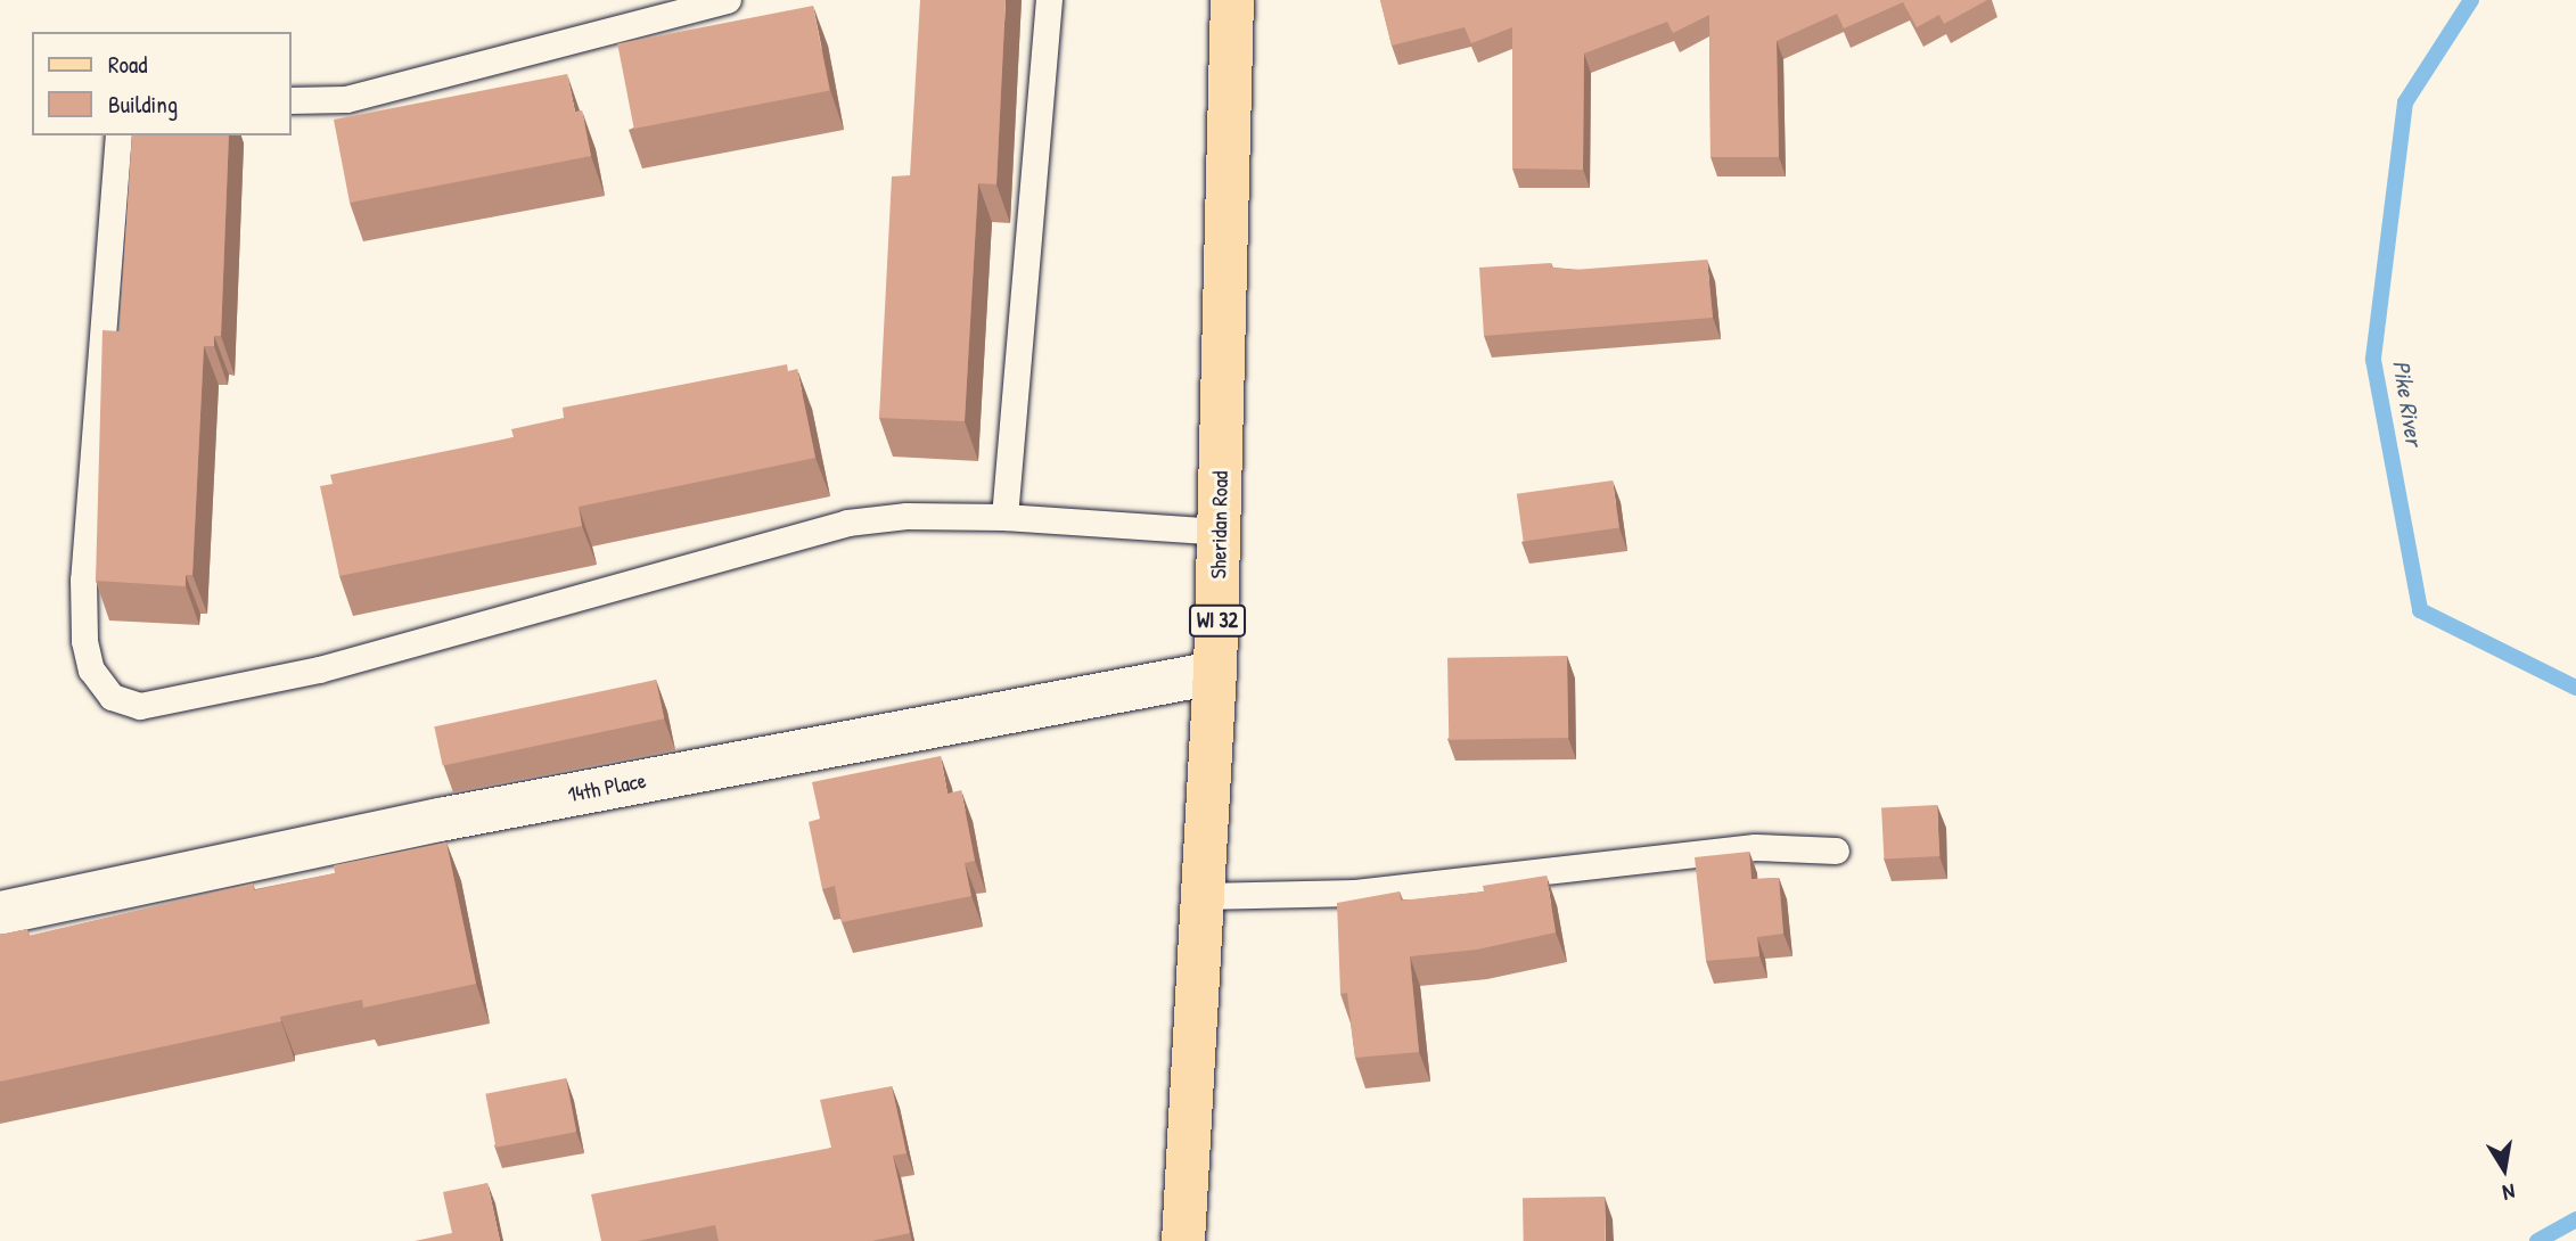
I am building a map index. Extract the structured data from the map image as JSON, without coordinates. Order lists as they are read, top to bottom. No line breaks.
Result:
{"streets":{"main road":["Sheridan Road","WI 32"],"street":["14th Place"]},"crossings":[["Sheridan Road","14th Place"]],"water":["Pike River"],"legend":["Road","Building"],"north":"bottom"}
